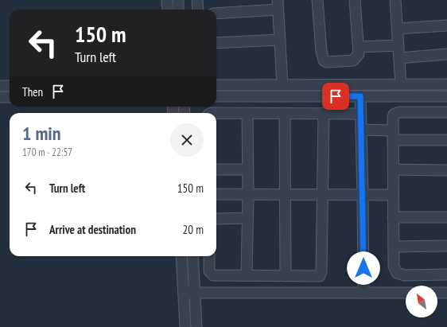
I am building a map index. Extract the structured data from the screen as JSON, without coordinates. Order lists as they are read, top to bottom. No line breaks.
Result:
{"north":"top left","page":{"turn":["150 m","Turn left"],"then":"Then","heading":["1 min","170 m · 22:57"],"list":[{"name":"Turn left","value":"150 m"},{"name":"Arrive at destination","value":"20 m"}]}}
